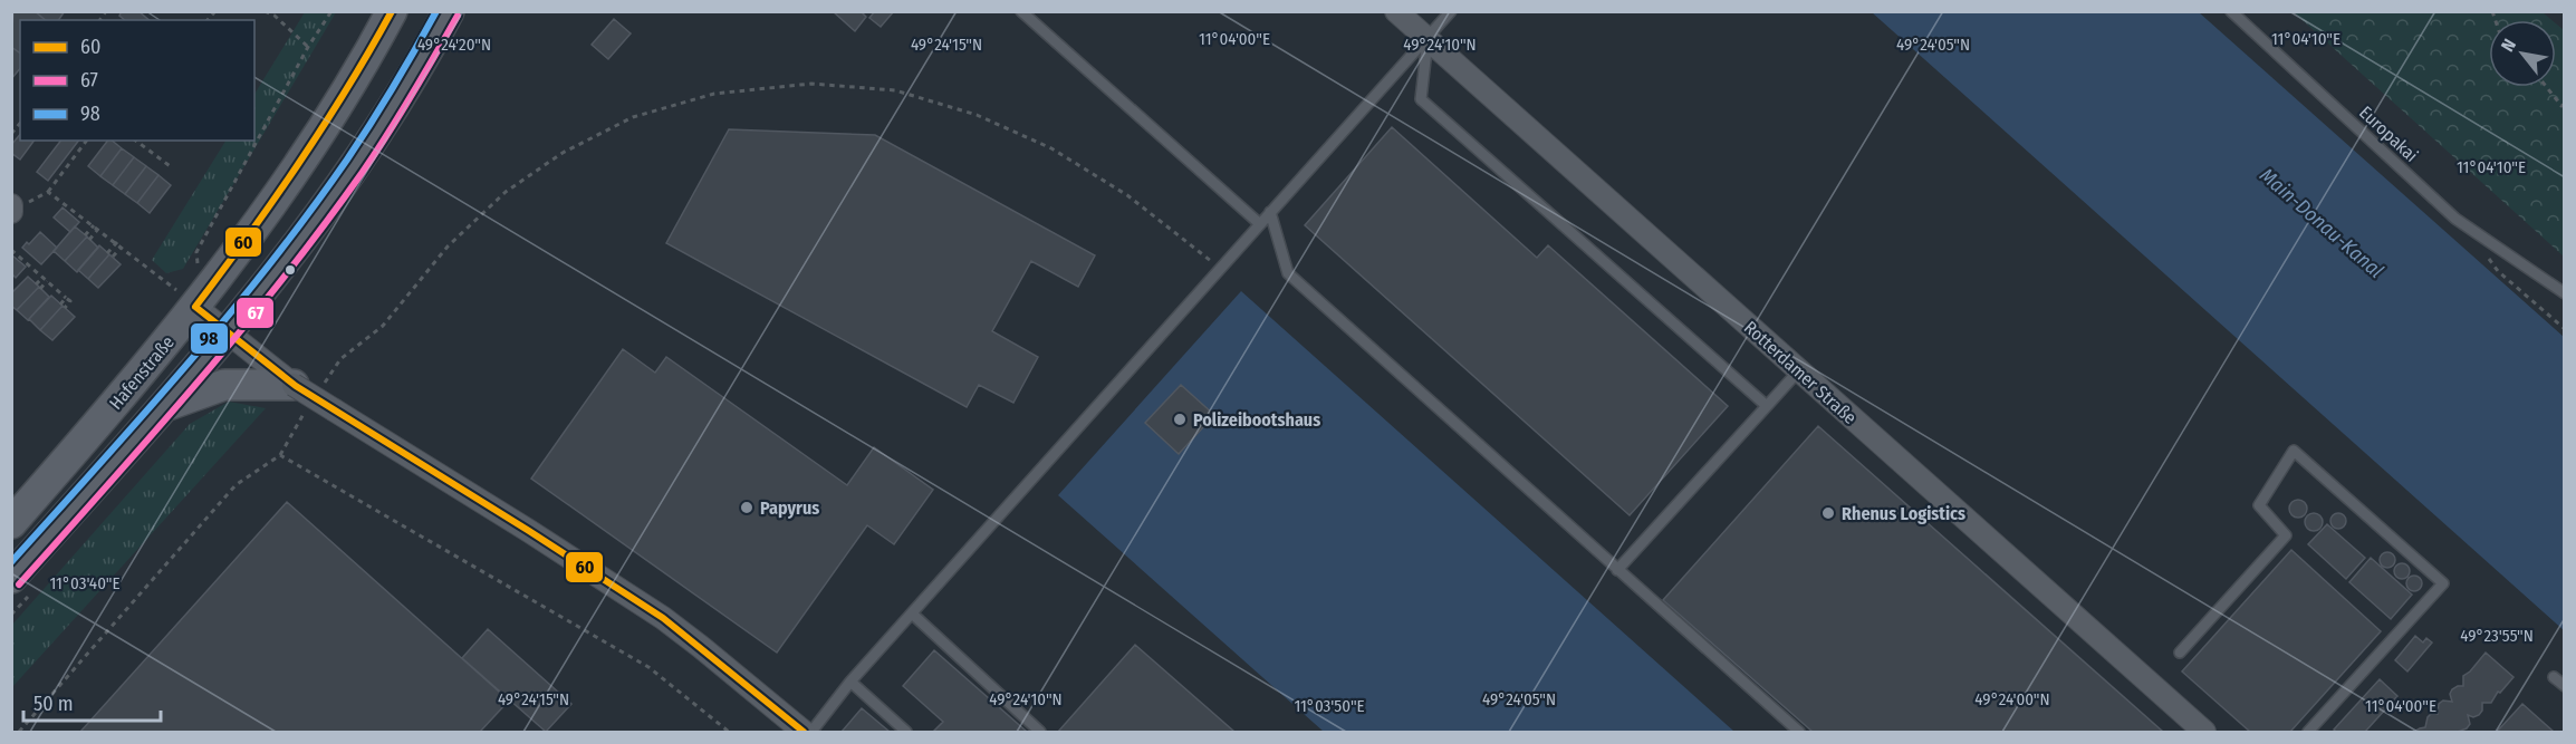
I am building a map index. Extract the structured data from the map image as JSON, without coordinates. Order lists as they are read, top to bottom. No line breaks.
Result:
{"streets":{"main road":["Hafenstraße"],"street":["Rotterdamer Straße"],"lane":["Europakai"]},"water":["Main-Donau-Kanal"],"places":["Polizeibootshaus","Papyrus","Rhenus Logistics"],"lines":["transit line 60","transit line 98","transit line 67"],"legend":["60","67","98"],"scale_bar":"50 m","north":"top left","coordinates":["11°04'00\"E","11°04'10\"E","49°24'15\"N","49°24'20\"N","49°24'10\"N","49°24'05\"N","11°03'40\"E","49°23'55\"N","49°24'00\"N","11°03'50\"E"]}
